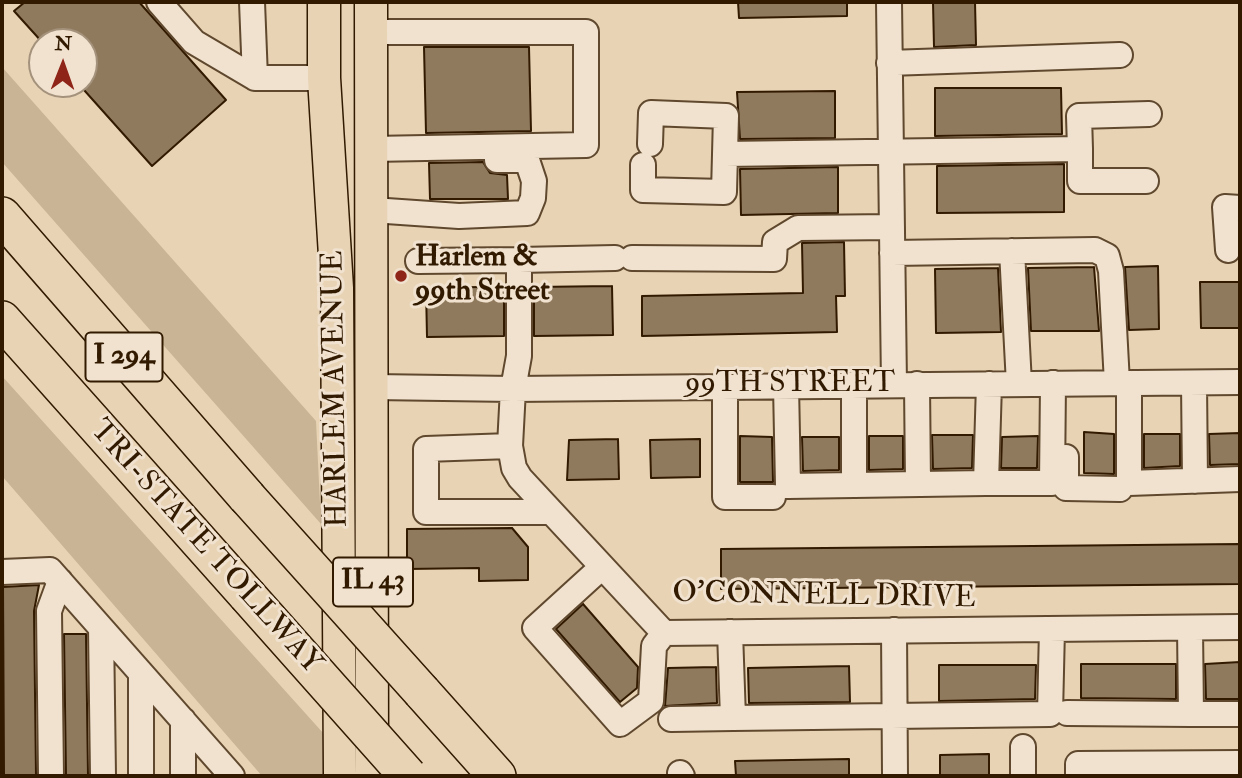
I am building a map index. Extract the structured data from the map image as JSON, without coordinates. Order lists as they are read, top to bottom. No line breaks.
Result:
{"streets":{"highway":["I 294","TRI-STATE TOLLWAY"],"main road":["99TH STREET","HARLEM AVENUE","IL 43"],"street":["O'CONNELL DRIVE"]},"crossings":[["99TH STREET","HARLEM AVENUE"],["99TH STREET","O'CONNELL DRIVE"]],"places":["Harlem & 99th Street"],"north":"top"}
